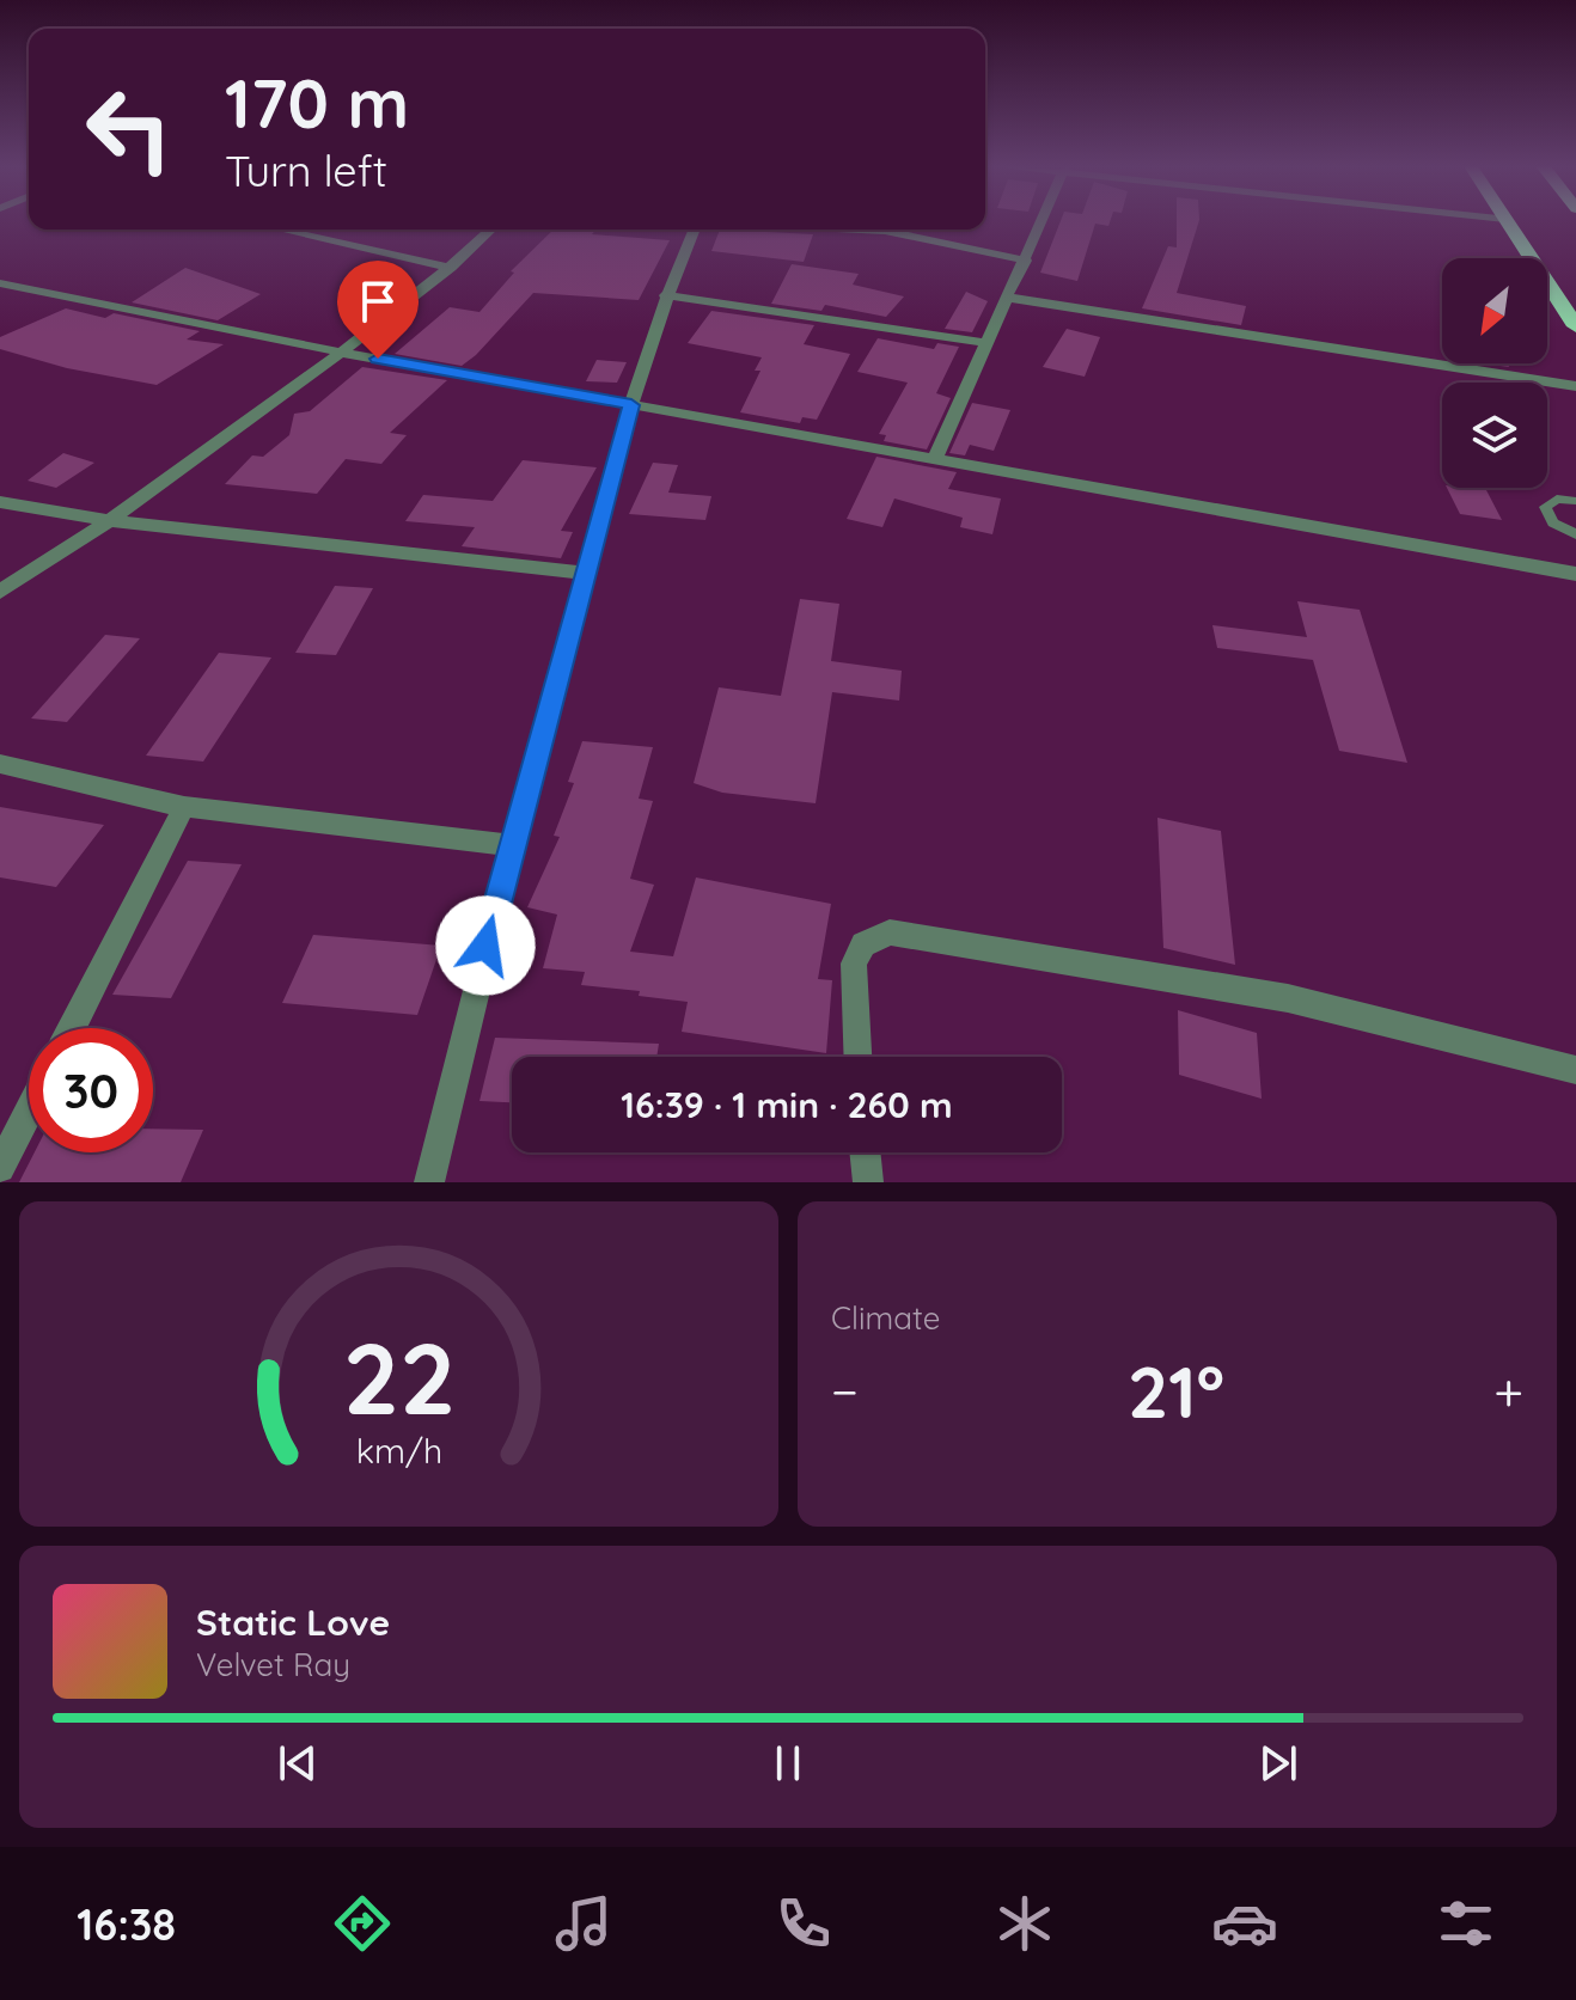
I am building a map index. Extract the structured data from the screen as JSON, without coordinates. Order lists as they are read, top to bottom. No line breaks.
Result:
{"north":"bottom left","page":{"turn":["170 m","Turn left"],"limit":"30","trip":"16:39 · 1 min · 260 m","tile":"Climate","heat":["−","21°","+"],"song":["Static Love","Velvet Ray"],"tabs":"16:38","gauge":["22","km/h"]}}
